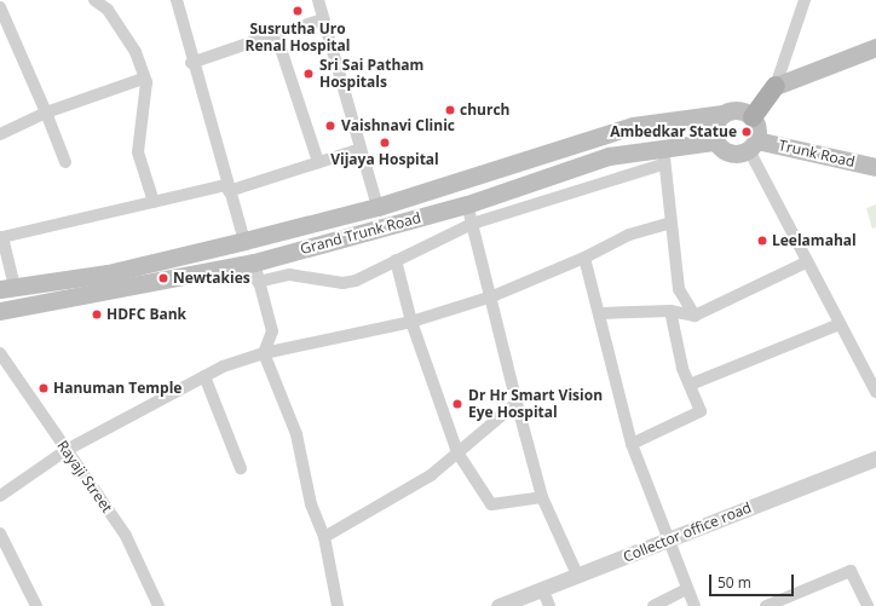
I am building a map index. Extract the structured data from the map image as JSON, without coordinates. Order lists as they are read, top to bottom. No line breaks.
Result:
{"streets":{"main road":["Trunk Road","Grand Trunk Road"],"street":["Rayaji Street","Collector office road"]},"crossings":[["Trunk Road","Grand Trunk Road"]],"places":["Susrutha Uro Renal Hospital","Sri Sai Patham Hospitals","church","Vaishnavi Clinic","Ambedkar Statue","Vijaya Hospital","Leelamahal","Newtakies","HDFC Bank","Hanuman Temple","Dr Hr Smart Vision Eye Hospital"],"scale_bar":"50 m"}
